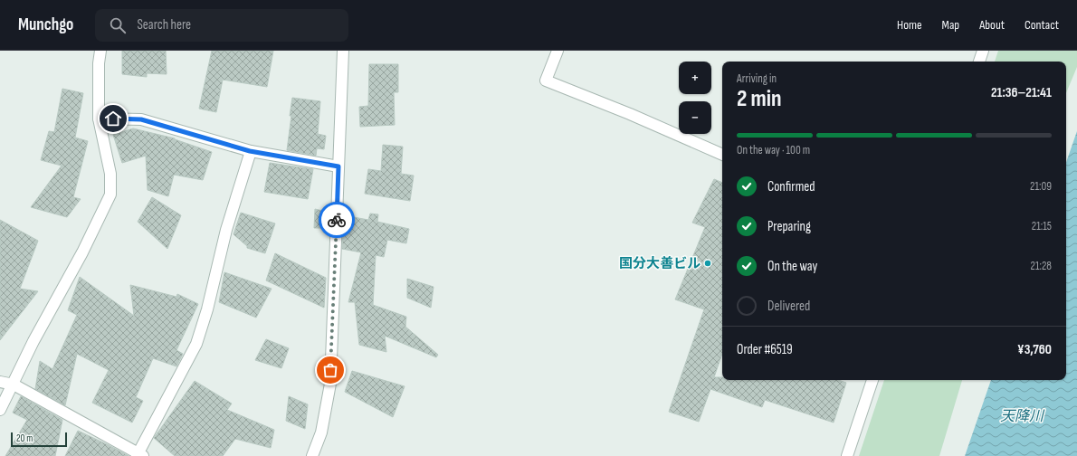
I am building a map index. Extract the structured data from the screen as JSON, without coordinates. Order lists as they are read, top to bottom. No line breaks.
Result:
{"water":["天降川"],"places":["国分大善ビル"],"scale_bar":"20 m","page":{"header":"Munchgo","search":"Search here","nav":["Home","Map","About","Contact"],"map_buttons":["+","−"],"heading":["2 min","Arriving in","21:36–21:41"],"panel":["Order #6519","¥3,760"],"bar":"On the way · 100 m","list":[["Confirmed","21:09"],["Preparing","21:15"],["On the way","21:28"],"Delivered"],"scale":"20 m"}}
